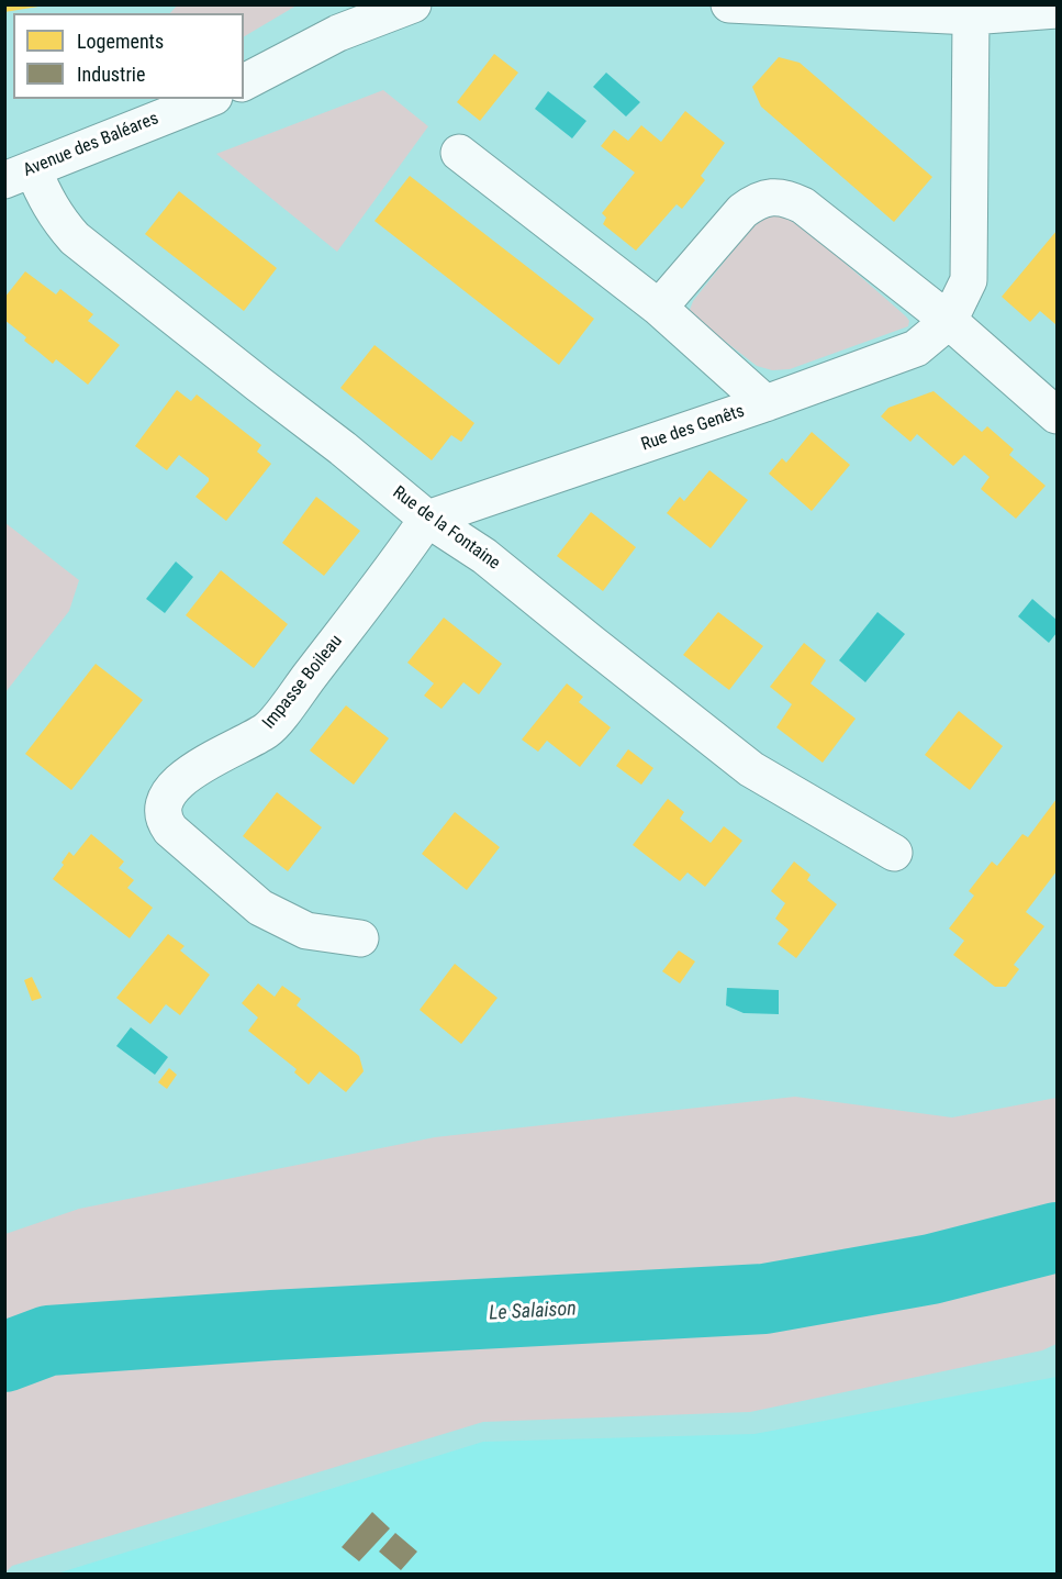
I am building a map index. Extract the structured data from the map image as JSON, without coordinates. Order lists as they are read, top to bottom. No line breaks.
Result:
{"streets":{"street":["Avenue des Baléares","Rue des Genêts","Rue de la Fontaine","Impasse Boileau"]},"crossings":[["Avenue des Baléares","Rue de la Fontaine"],["Rue des Genêts","Rue de la Fontaine"],["Rue des Genêts","Impasse Boileau"],["Rue de la Fontaine","Impasse Boileau"]],"water":["Le Salaison"],"legend":["Logements","Industrie"]}
